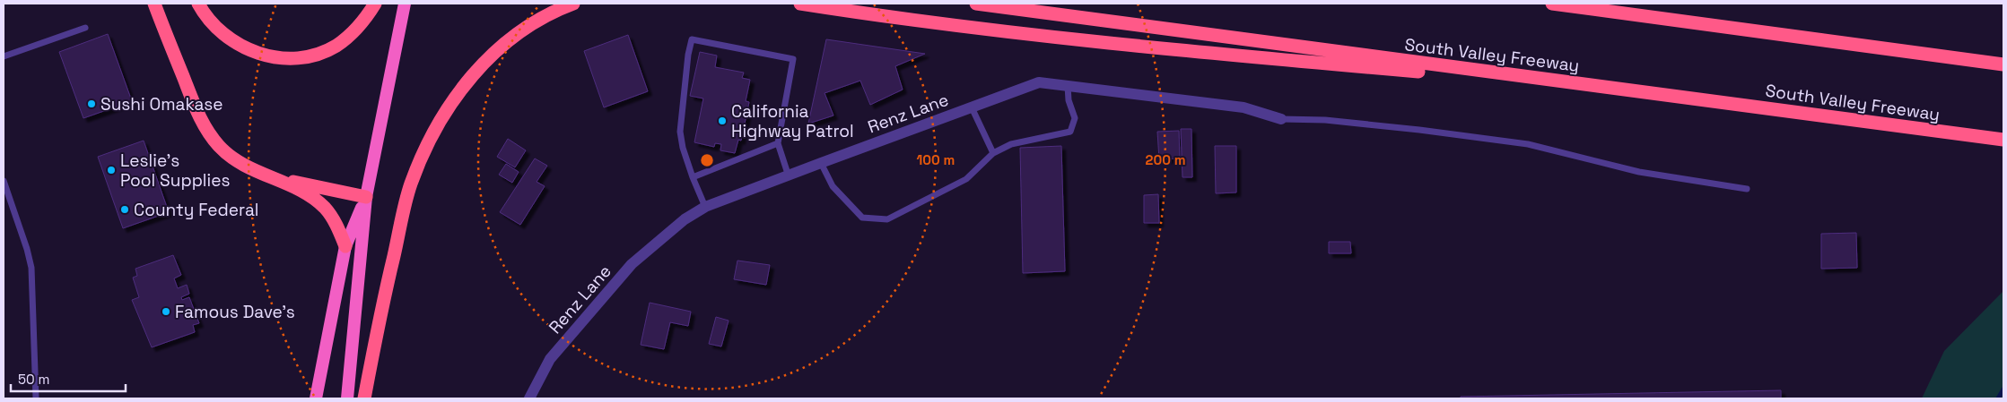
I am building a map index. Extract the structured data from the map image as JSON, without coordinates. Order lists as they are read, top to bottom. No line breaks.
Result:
{"streets":{"highway":["South Valley Freeway"],"street":["Renz Lane"]},"places":["Sushi Omakase","California Highway Patrol","Leslie's Pool Supplies","County Federal","Famous Dave's"],"scale_bar":"50 m","rings":["100 m","200 m"]}
